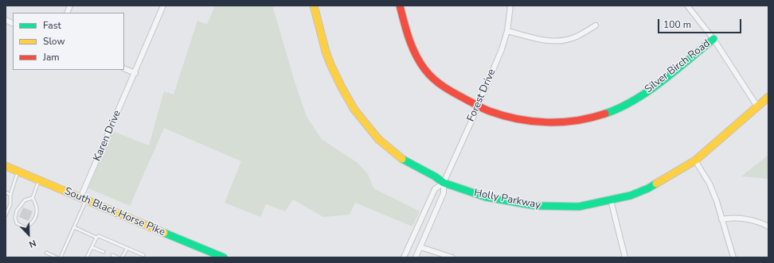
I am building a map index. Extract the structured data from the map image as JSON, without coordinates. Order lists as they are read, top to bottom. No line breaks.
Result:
{"streets":{"main road":["Silver Birch Road","Holly Parkway","South Black Horse Pike"],"street":["Forest Drive","Karen Drive"]},"crossings":[["Silver Birch Road","Forest Drive"],["Forest Drive","Holly Parkway"],["Karen Drive","South Black Horse Pike"]],"legend":["Fast","Slow","Jam"],"scale_bar":"100 m","north":"bottom right"}
